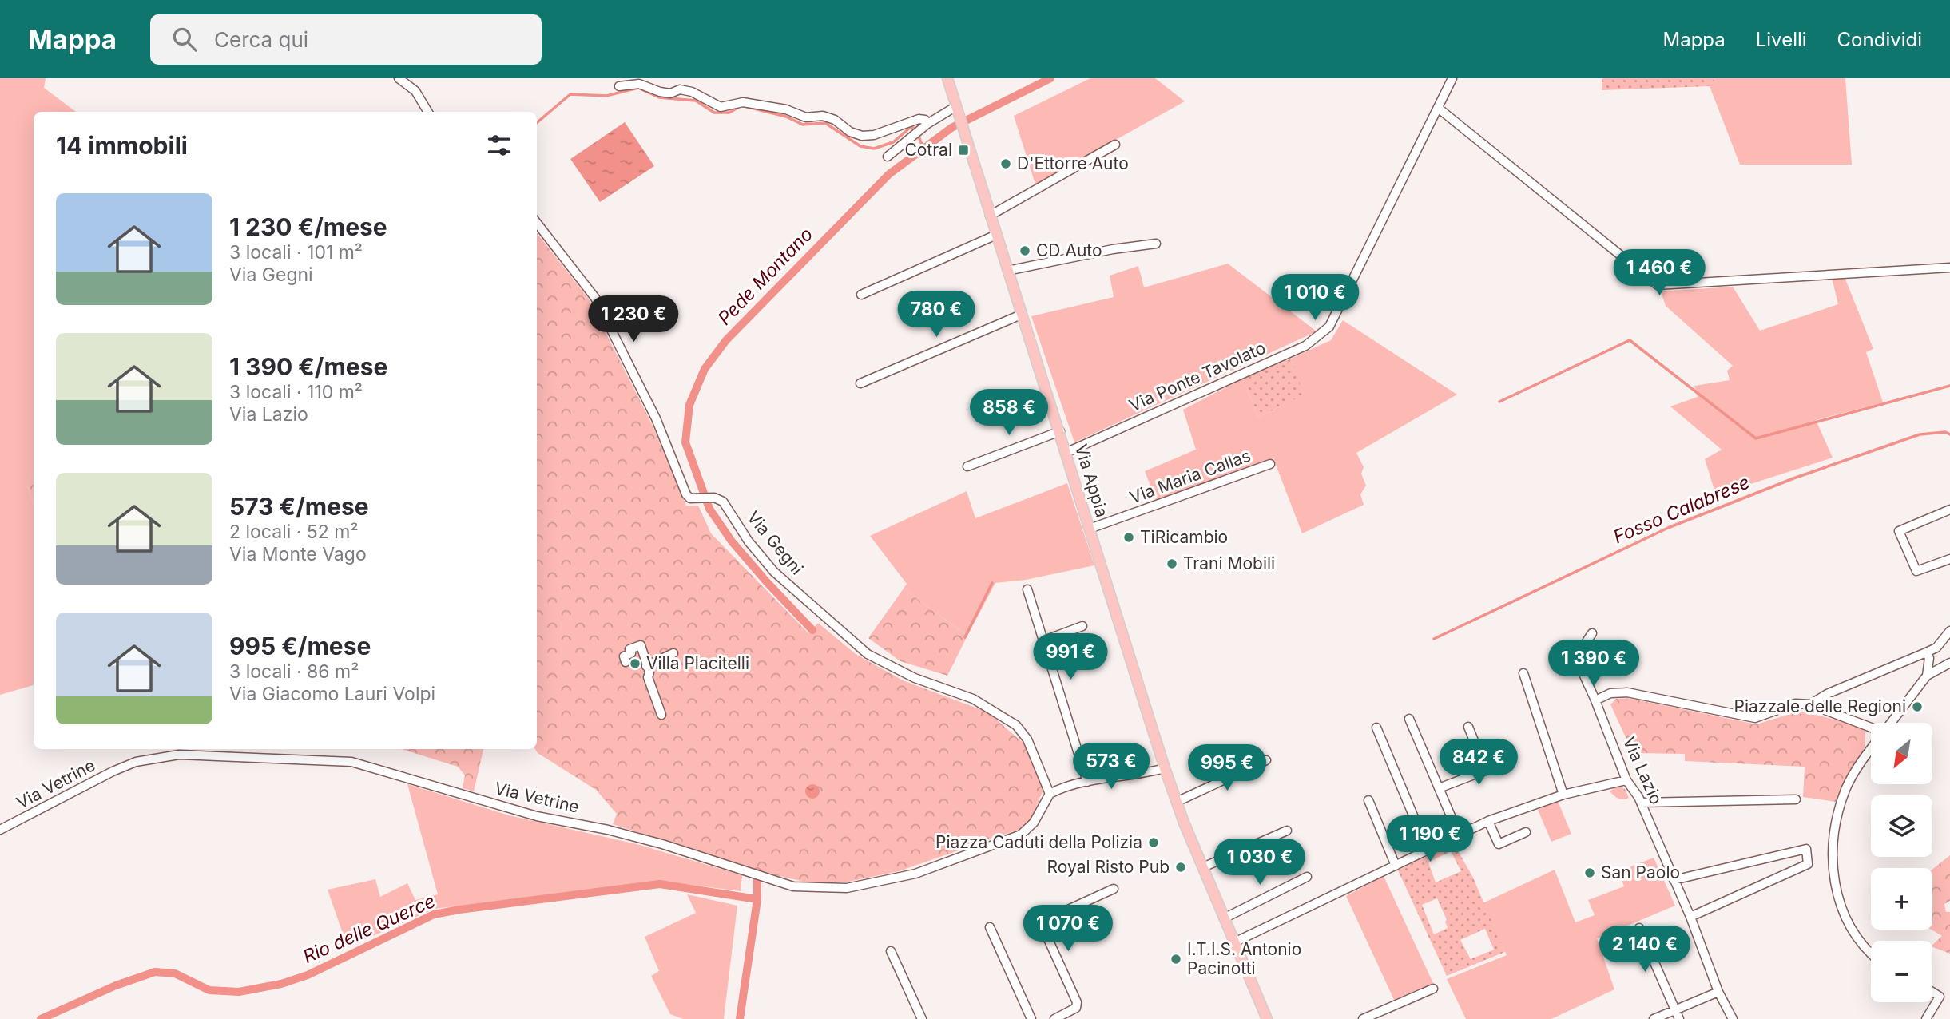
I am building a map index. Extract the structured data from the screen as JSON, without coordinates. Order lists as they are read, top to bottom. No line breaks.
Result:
{"streets":{"main road":["Via Appia"],"street":["Via Ponte Tavolato","Via Maria Callas","Via Gegni","Via Lazio","Via Vetrine"]},"crossings":[["Via Ponte Tavolato","Via Appia"],["Via Maria Callas","Via Appia"],["Via Gegni","Via Vetrine"]],"water":["Pede Montano","Fosso Calabrese","Rio delle Querce"],"places":{"transit":["Cotral"],"other":["D'Ettorre Auto","CD Auto","TiRicambio","Trani Mobili","Villa Placitelli","Piazzale delle Regioni","Piazza Caduti della Polizia","Royal Risto Pub","San Paolo","I.T.I.S. Antonio Pacinotti"]},"north":"bottom left","page":{"header":"Mappa","search":"Cerca qui","nav":["Mappa","Livelli","Condividi"],"heading":"14 immobili","list":[{"name":"1 230 €/mese","note":"3 locali · 101 m² · Via Gegni"},{"name":"1 390 €/mese","note":"3 locali · 110 m² · Via Lazio"},{"name":"573 €/mese","note":"2 locali · 52 m² · Via Monte Vago"},{"name":"995 €/mese","note":"3 locali · 86 m² · Via Giacomo Lauri Volpi"}],"price":["1 460 €","1 010 €","780 €","1 230 €","858 €","991 €","1 390 €","842 €","573 €","995 €","1 190 €","1 030 €","1 070 €","2 140 €"],"map_buttons":["+","−"]}}
